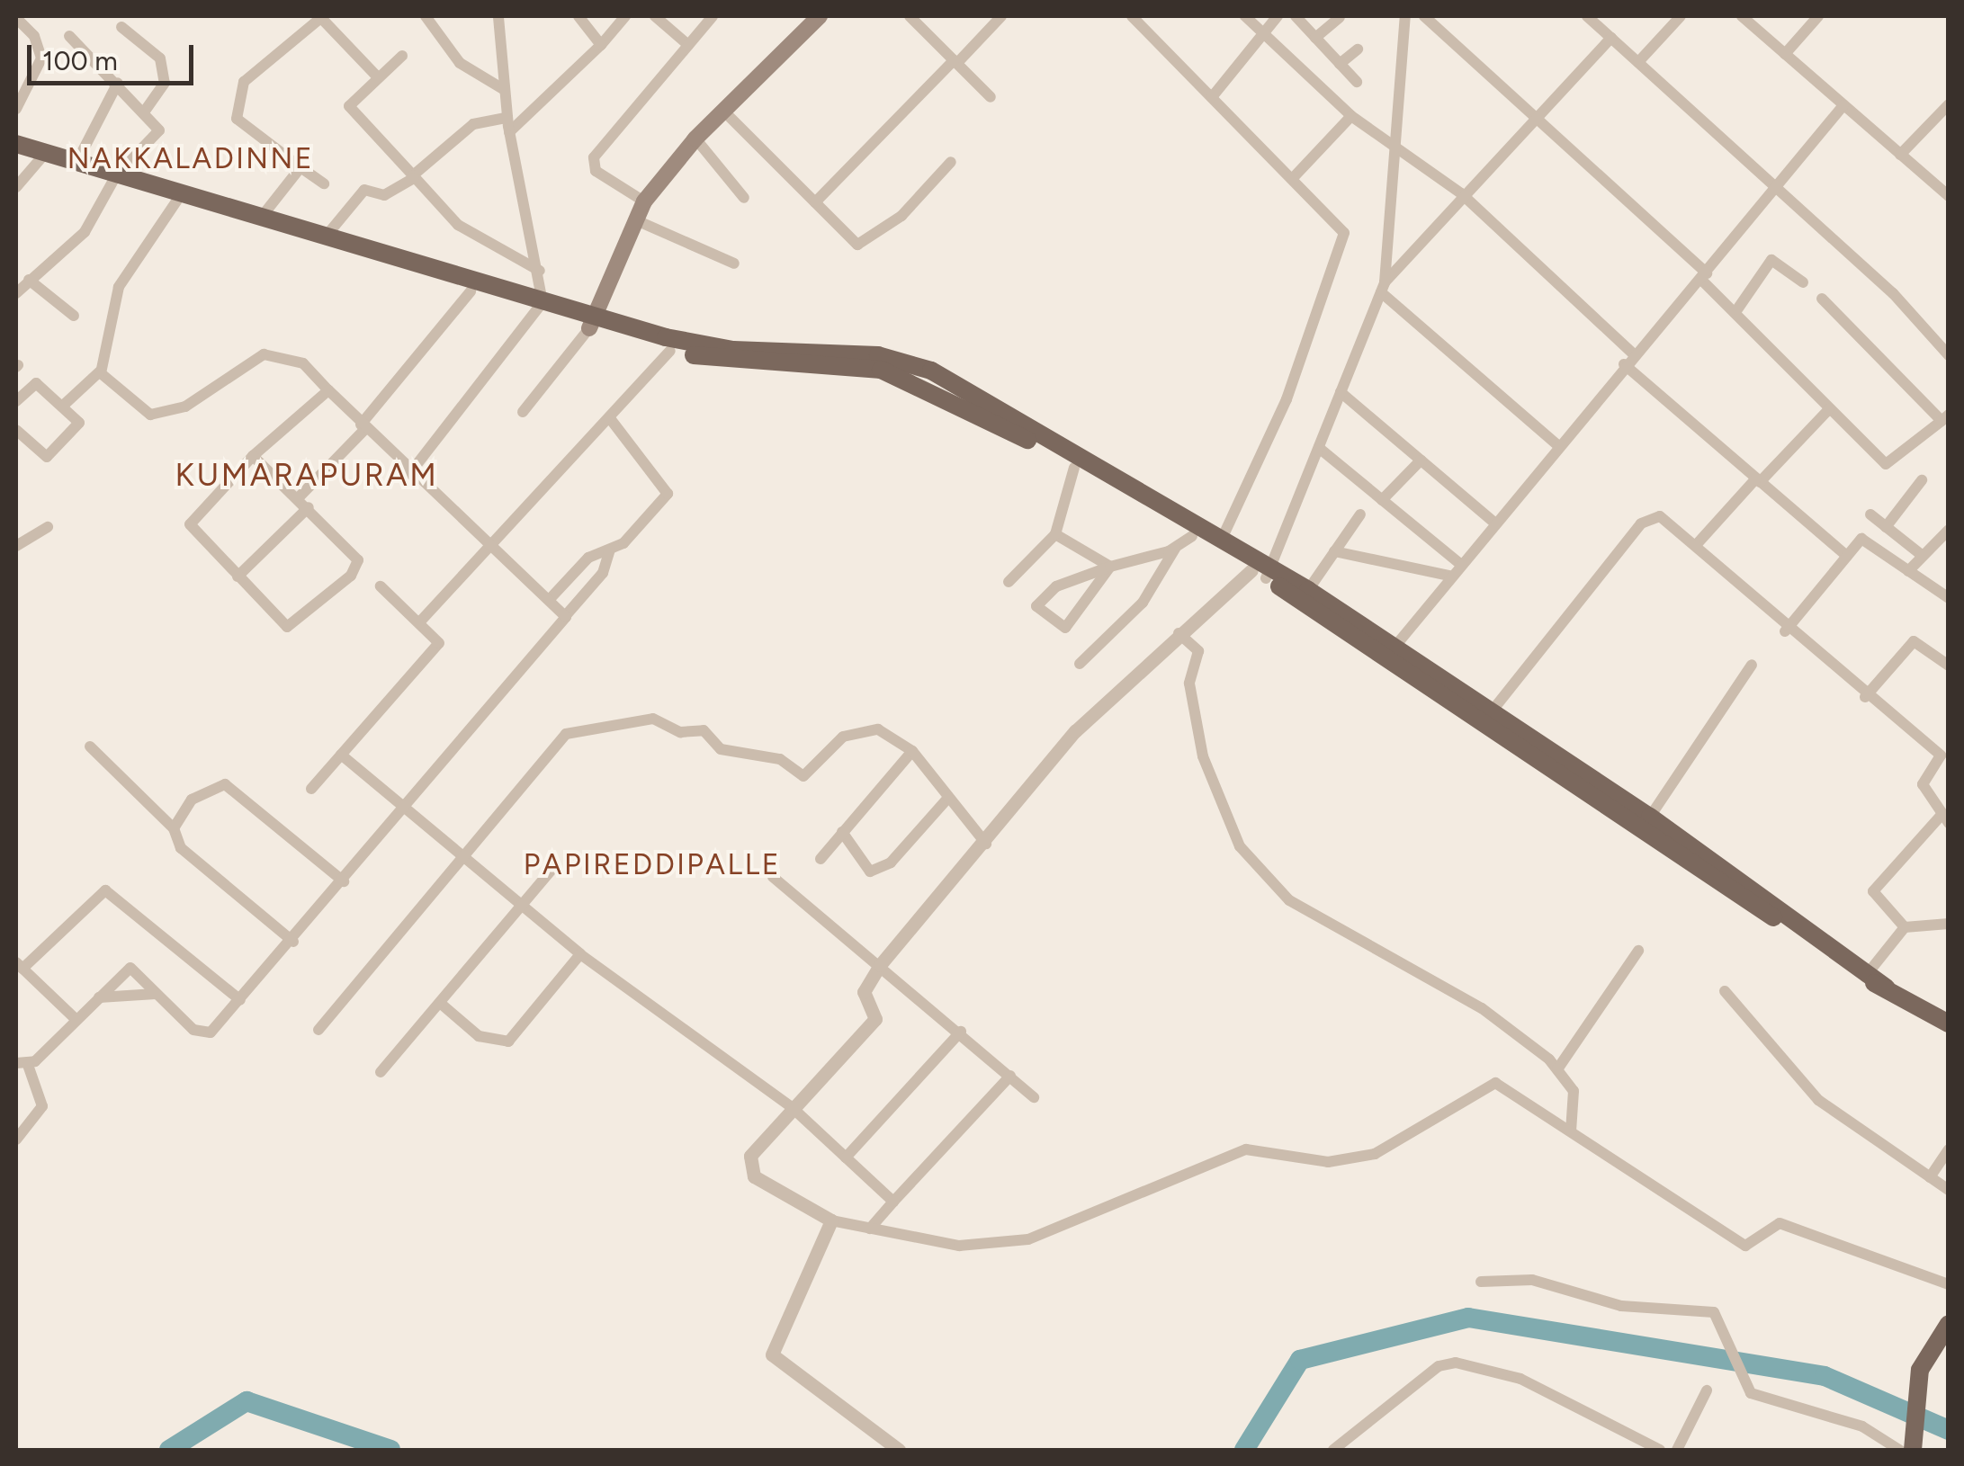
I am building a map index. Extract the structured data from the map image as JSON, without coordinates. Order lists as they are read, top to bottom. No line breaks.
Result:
{"districts":["NAKKALADINNE","KUMARAPURAM","PAPIREDDIPALLE"],"scale_bar":"100 m"}
